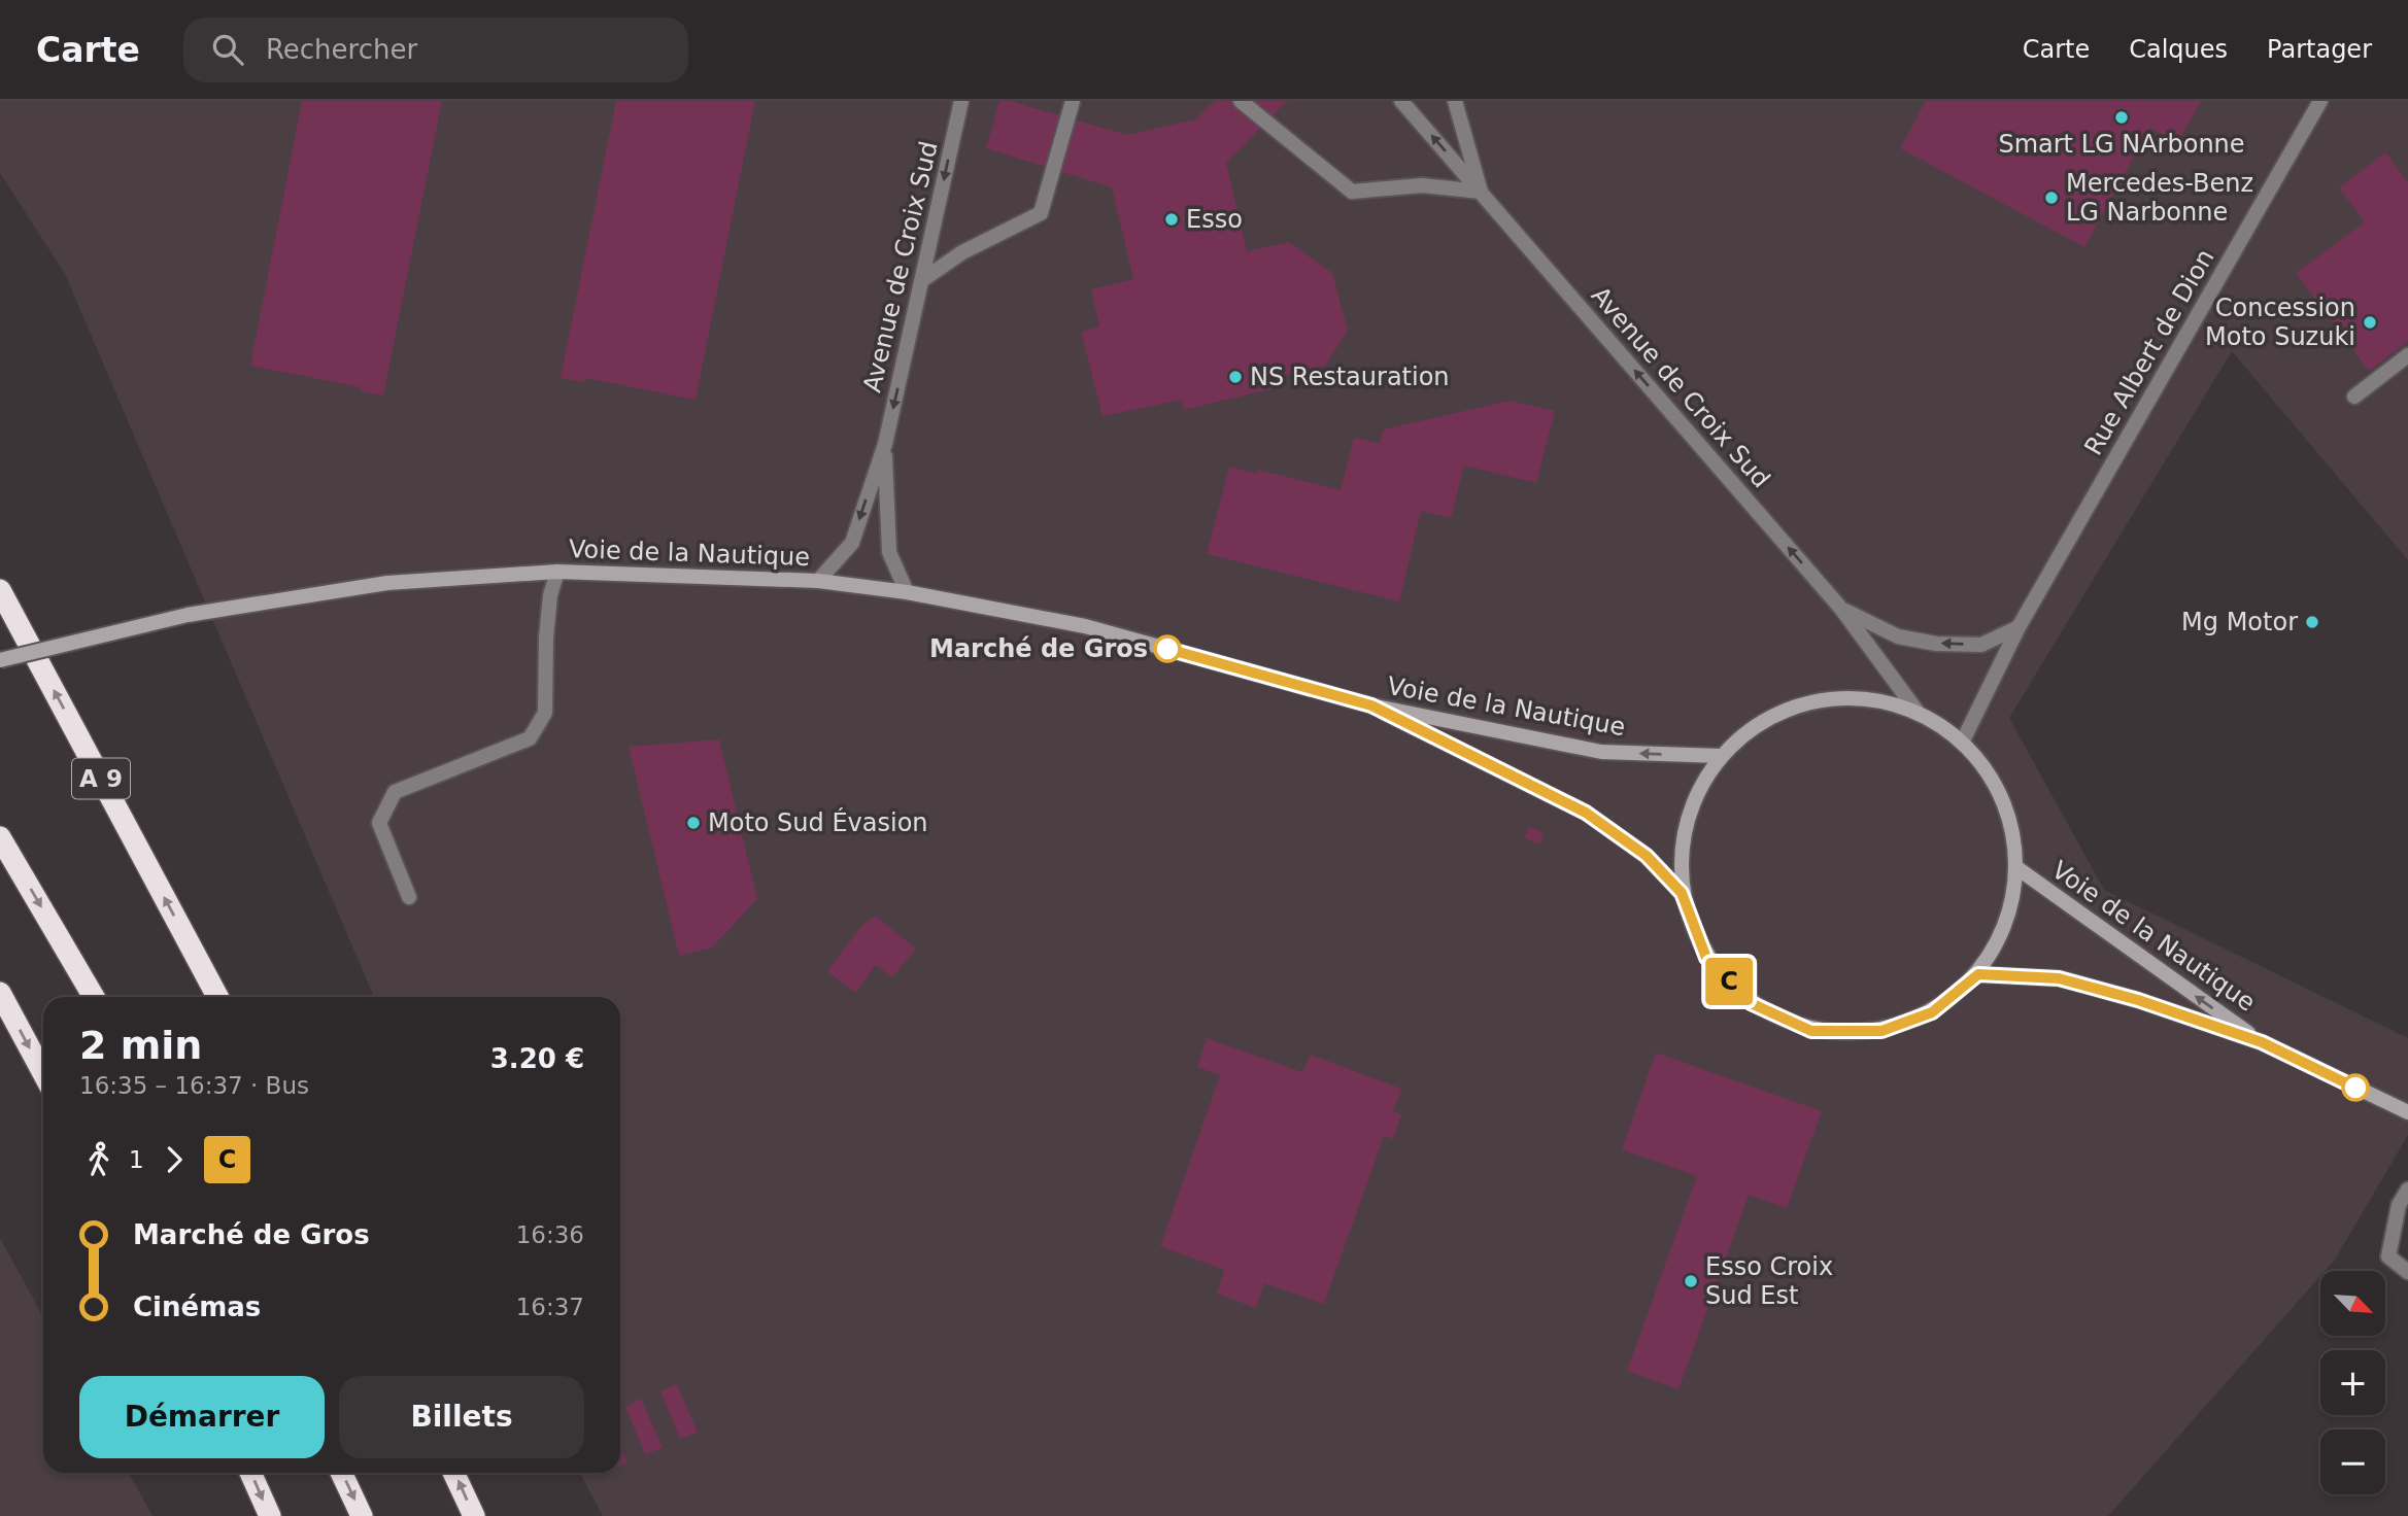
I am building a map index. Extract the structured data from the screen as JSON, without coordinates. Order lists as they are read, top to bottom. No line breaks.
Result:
{"streets":{"highway":["A 9"],"street":["Avenue de Croix Sud","Rue Albert de Dion","Voie de la Nautique"]},"crossings":[["Avenue de Croix Sud","Voie de la Nautique"]],"places":["Smart LG NArbonne","Mercedes-Benz LG Narbonne","Esso","Concession Moto Suzuki","NS Restauration","Mg Motor","Marché de Gros","Moto Sud Évasion","Esso Croix Sud Est"],"lines":["bus line C"],"north":"bottom right","page":{"header":"Carte","search":"Rechercher","nav":["Carte","Calques","Partager"],"on_map":"C","heading":["2 min","16:35 – 16:37 · Bus","3.20 €"],"legs":["1","C"],"list":[{"name":"Marché de Gros","value":"16:36"},{"name":"Cinémas","value":"16:37"}],"map_buttons":["+","−"],"buttons":["Démarrer","Billets"]}}
